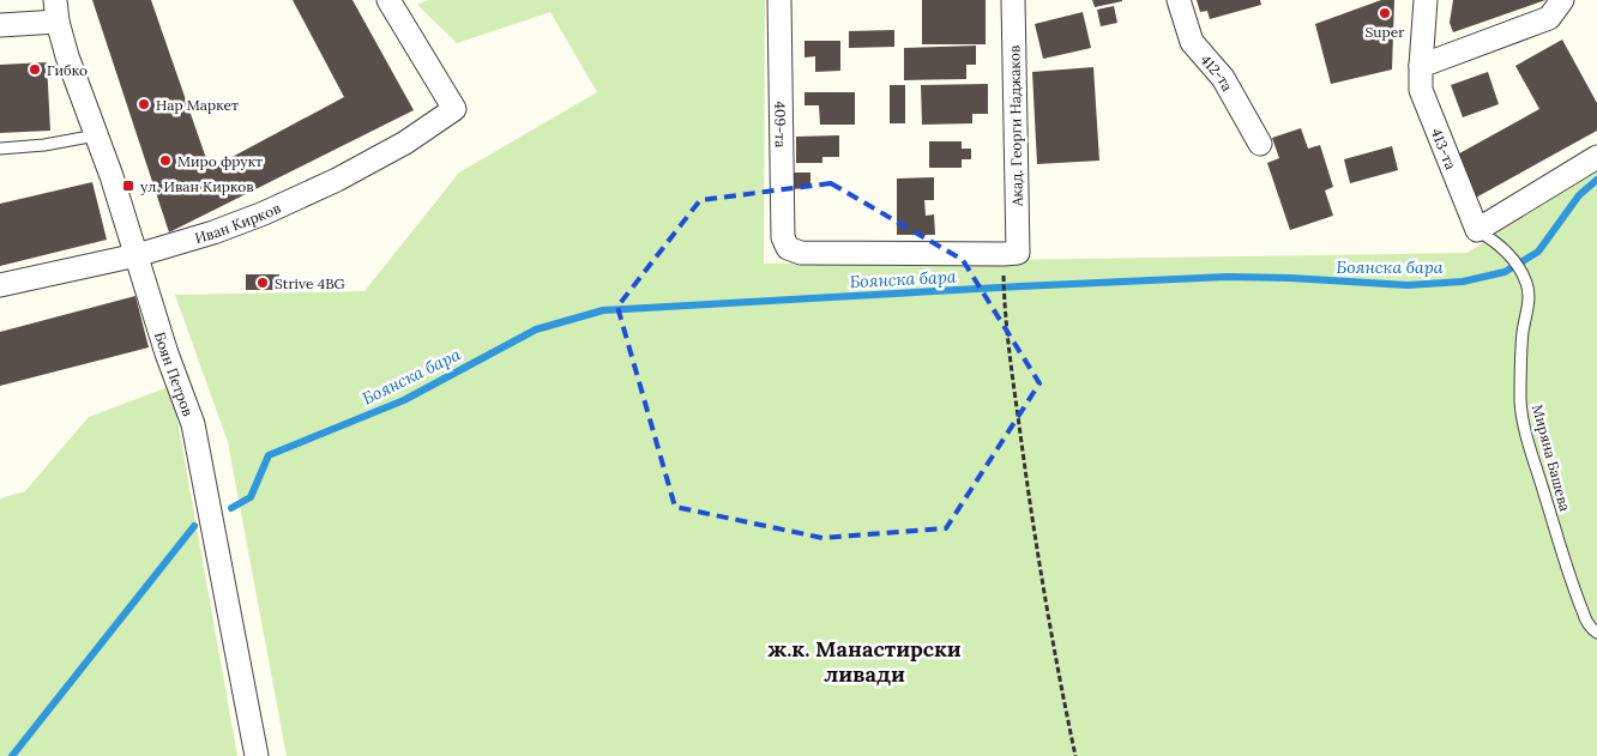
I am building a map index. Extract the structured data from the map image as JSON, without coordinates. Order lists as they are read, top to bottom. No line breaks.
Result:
{"streets":{"street":["412-та","409-та","Акад. Георги Наджаков","413-та","Иван Кирков","Боян Петров"],"lane":["Миряна Башева"]},"crossings":[["409-та","Акад. Георги Наджаков"],["413-та","Миряна Башева"],["Иван Кирков","Боян Петров"]],"districts":["ж.к. Манастирски ливади"],"water":["Боянска бара"],"places":{"other":["Super","Гибко","Нар Маркет","Миро фрукт","Strive 4BG"],"transit":["ул. Иван Кирков"]}}
